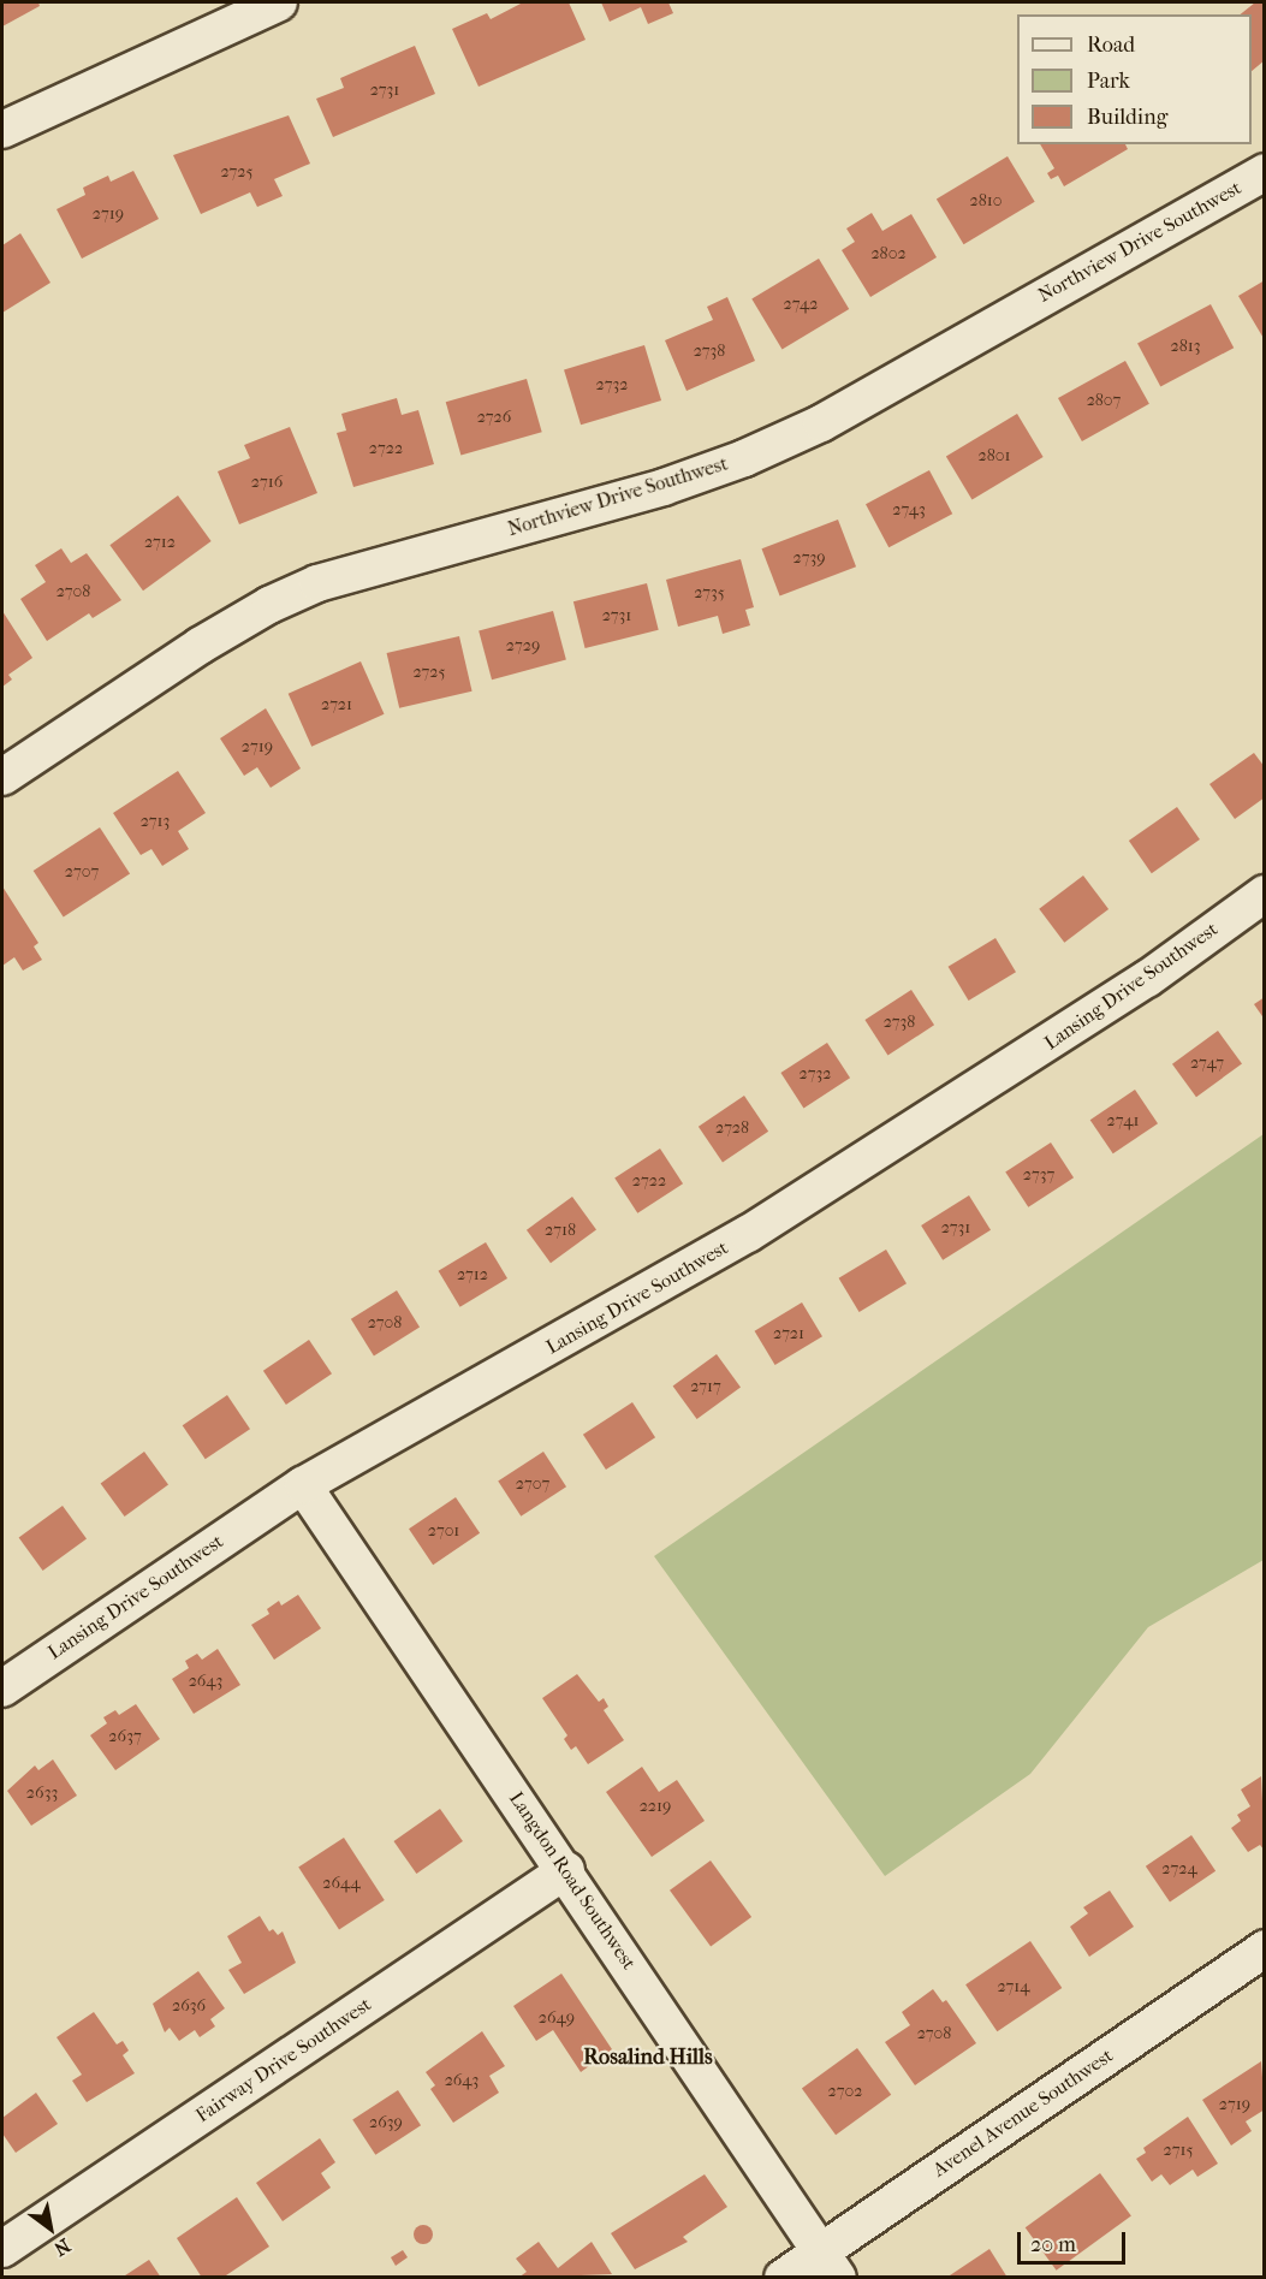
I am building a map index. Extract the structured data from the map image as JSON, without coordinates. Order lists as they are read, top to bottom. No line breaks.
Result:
{"streets":{"street":["Northview Drive Southwest","Lansing Drive Southwest","Langdon Road Southwest","Fairway Drive Southwest","Avenel Avenue Southwest"]},"crossings":[["Lansing Drive Southwest","Langdon Road Southwest"],["Langdon Road Southwest","Fairway Drive Southwest"],["Langdon Road Southwest","Avenel Avenue Southwest"]],"districts":["Rosalind Hills"],"house_numbers":["2731","2725","2810","2719","2802","2742","2813","2738","2732","2807","2726","2722","2801","2716","2743","2712","2739","2708","2735","2731","2729","2725","2721","2719","2713","2707","2738","2747","2732","2741","2728","2737","2722","2731","2718","2712","2708","2721","2717","2707","2701","2643","2637","2633","2219","2724","2644","2714","2636","2649","2708","2643","2702","2719","2639","2715"],"legend":["Road","Park","Building"],"scale_bar":"20 m","north":"bottom right"}
